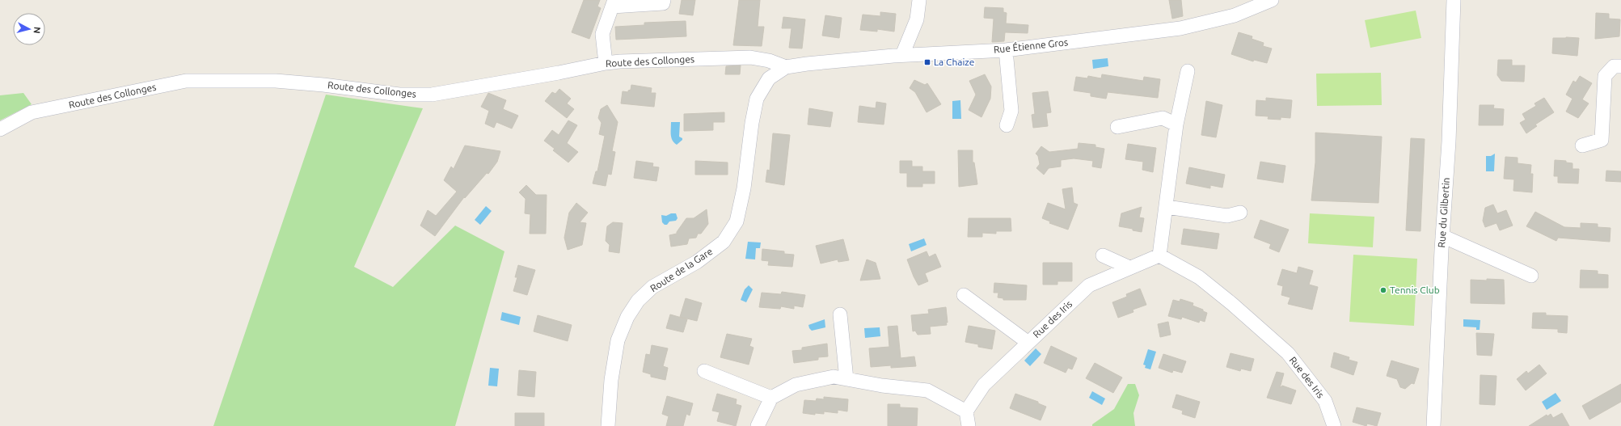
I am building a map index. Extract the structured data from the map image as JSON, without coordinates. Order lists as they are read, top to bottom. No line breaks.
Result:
{"streets":{"street":["Rue Étienne Gros","Route des Collonges","Rue du Gilbertin","Route de la Gare","Rue des Iris"]},"crossings":[["Rue Étienne Gros","Route des Collonges"],["Rue Étienne Gros","Route de la Gare"],["Route des Collonges","Route de la Gare"]],"places":{"transit":["La Chaize"],"other":["Tennis Club"]},"north":"right"}
